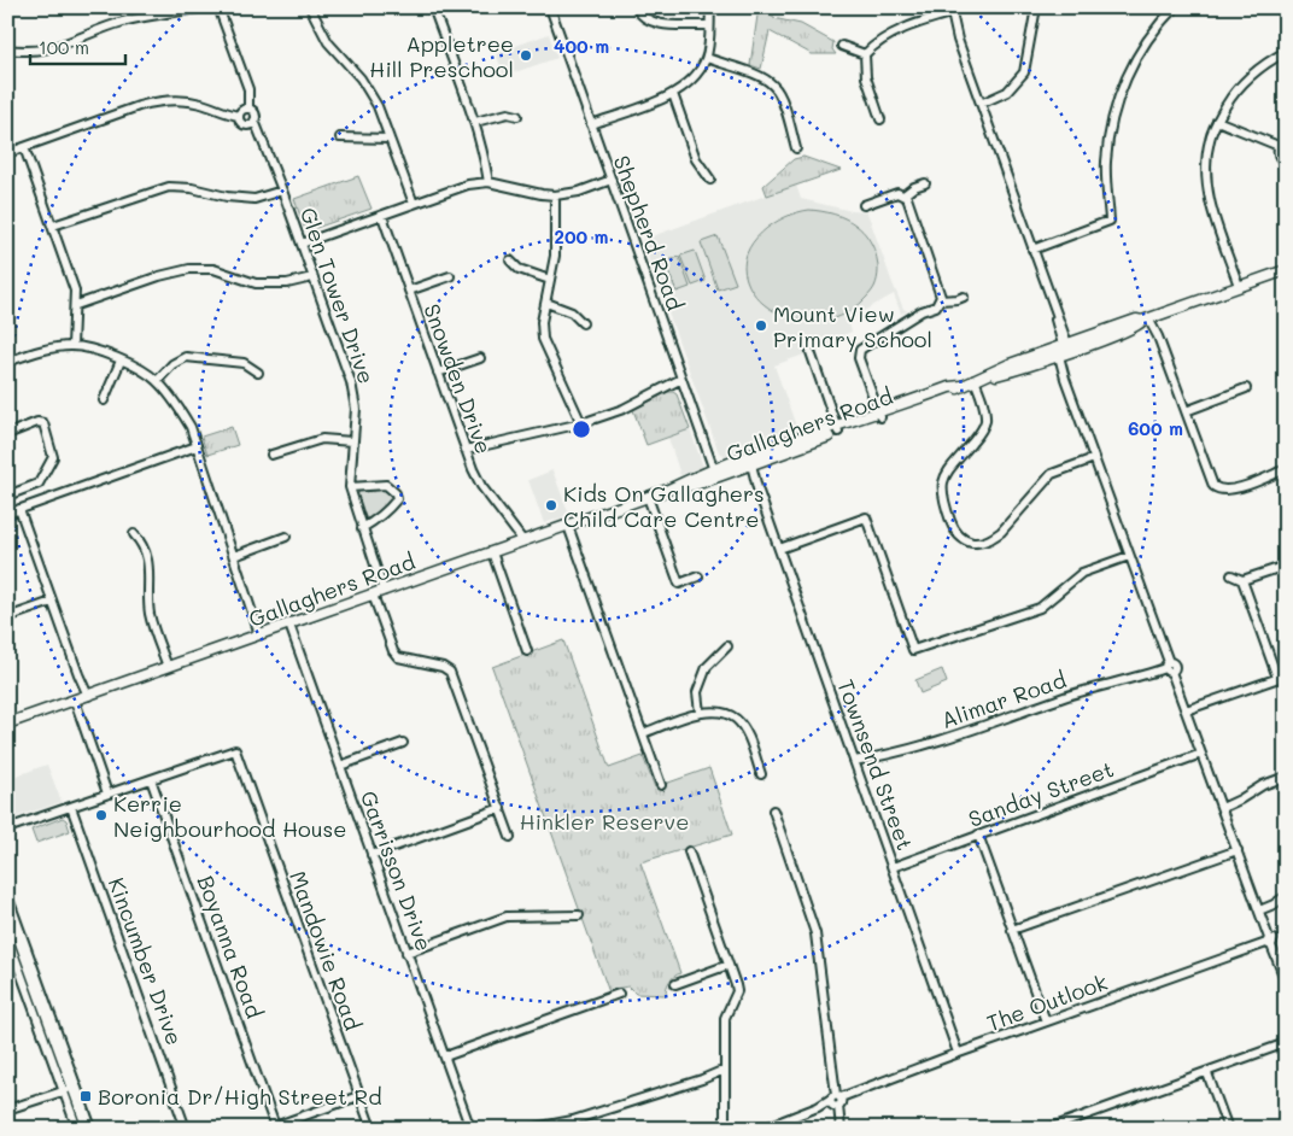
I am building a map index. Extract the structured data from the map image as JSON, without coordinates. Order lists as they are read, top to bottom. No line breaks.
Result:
{"streets":{"street":["Shepherd Road","Glen Tower Drive","Snowden Drive","Gallaghers Road","Alimar Road","Townsend Street","Sanday Street","Garrisson Drive","Boyanna Road","Mandowie Road","Kincumber Drive","The Outlook"]},"crossings":[["Shepherd Road","Gallaghers Road"],["Glen Tower Drive","Gallaghers Road"],["Snowden Drive","Gallaghers Road"],["Gallaghers Road","Townsend Street"],["Gallaghers Road","Garrisson Drive"],["Alimar Road","Townsend Street"],["Townsend Street","Sanday Street"],["Townsend Street","The Outlook"],["Boyanna Road","Mandowie Road"]],"parks":["Hinkler Reserve"],"places":{"other":["Appletree Hill Preschool","Mount View Primary School","Kids On Gallaghers Child Care Centre","Kerrie Neighbourhood House"],"transit":["Boronia Dr/High Street Rd"]},"scale_bar":"100 m","rings":["400 m","200 m","600 m"]}
